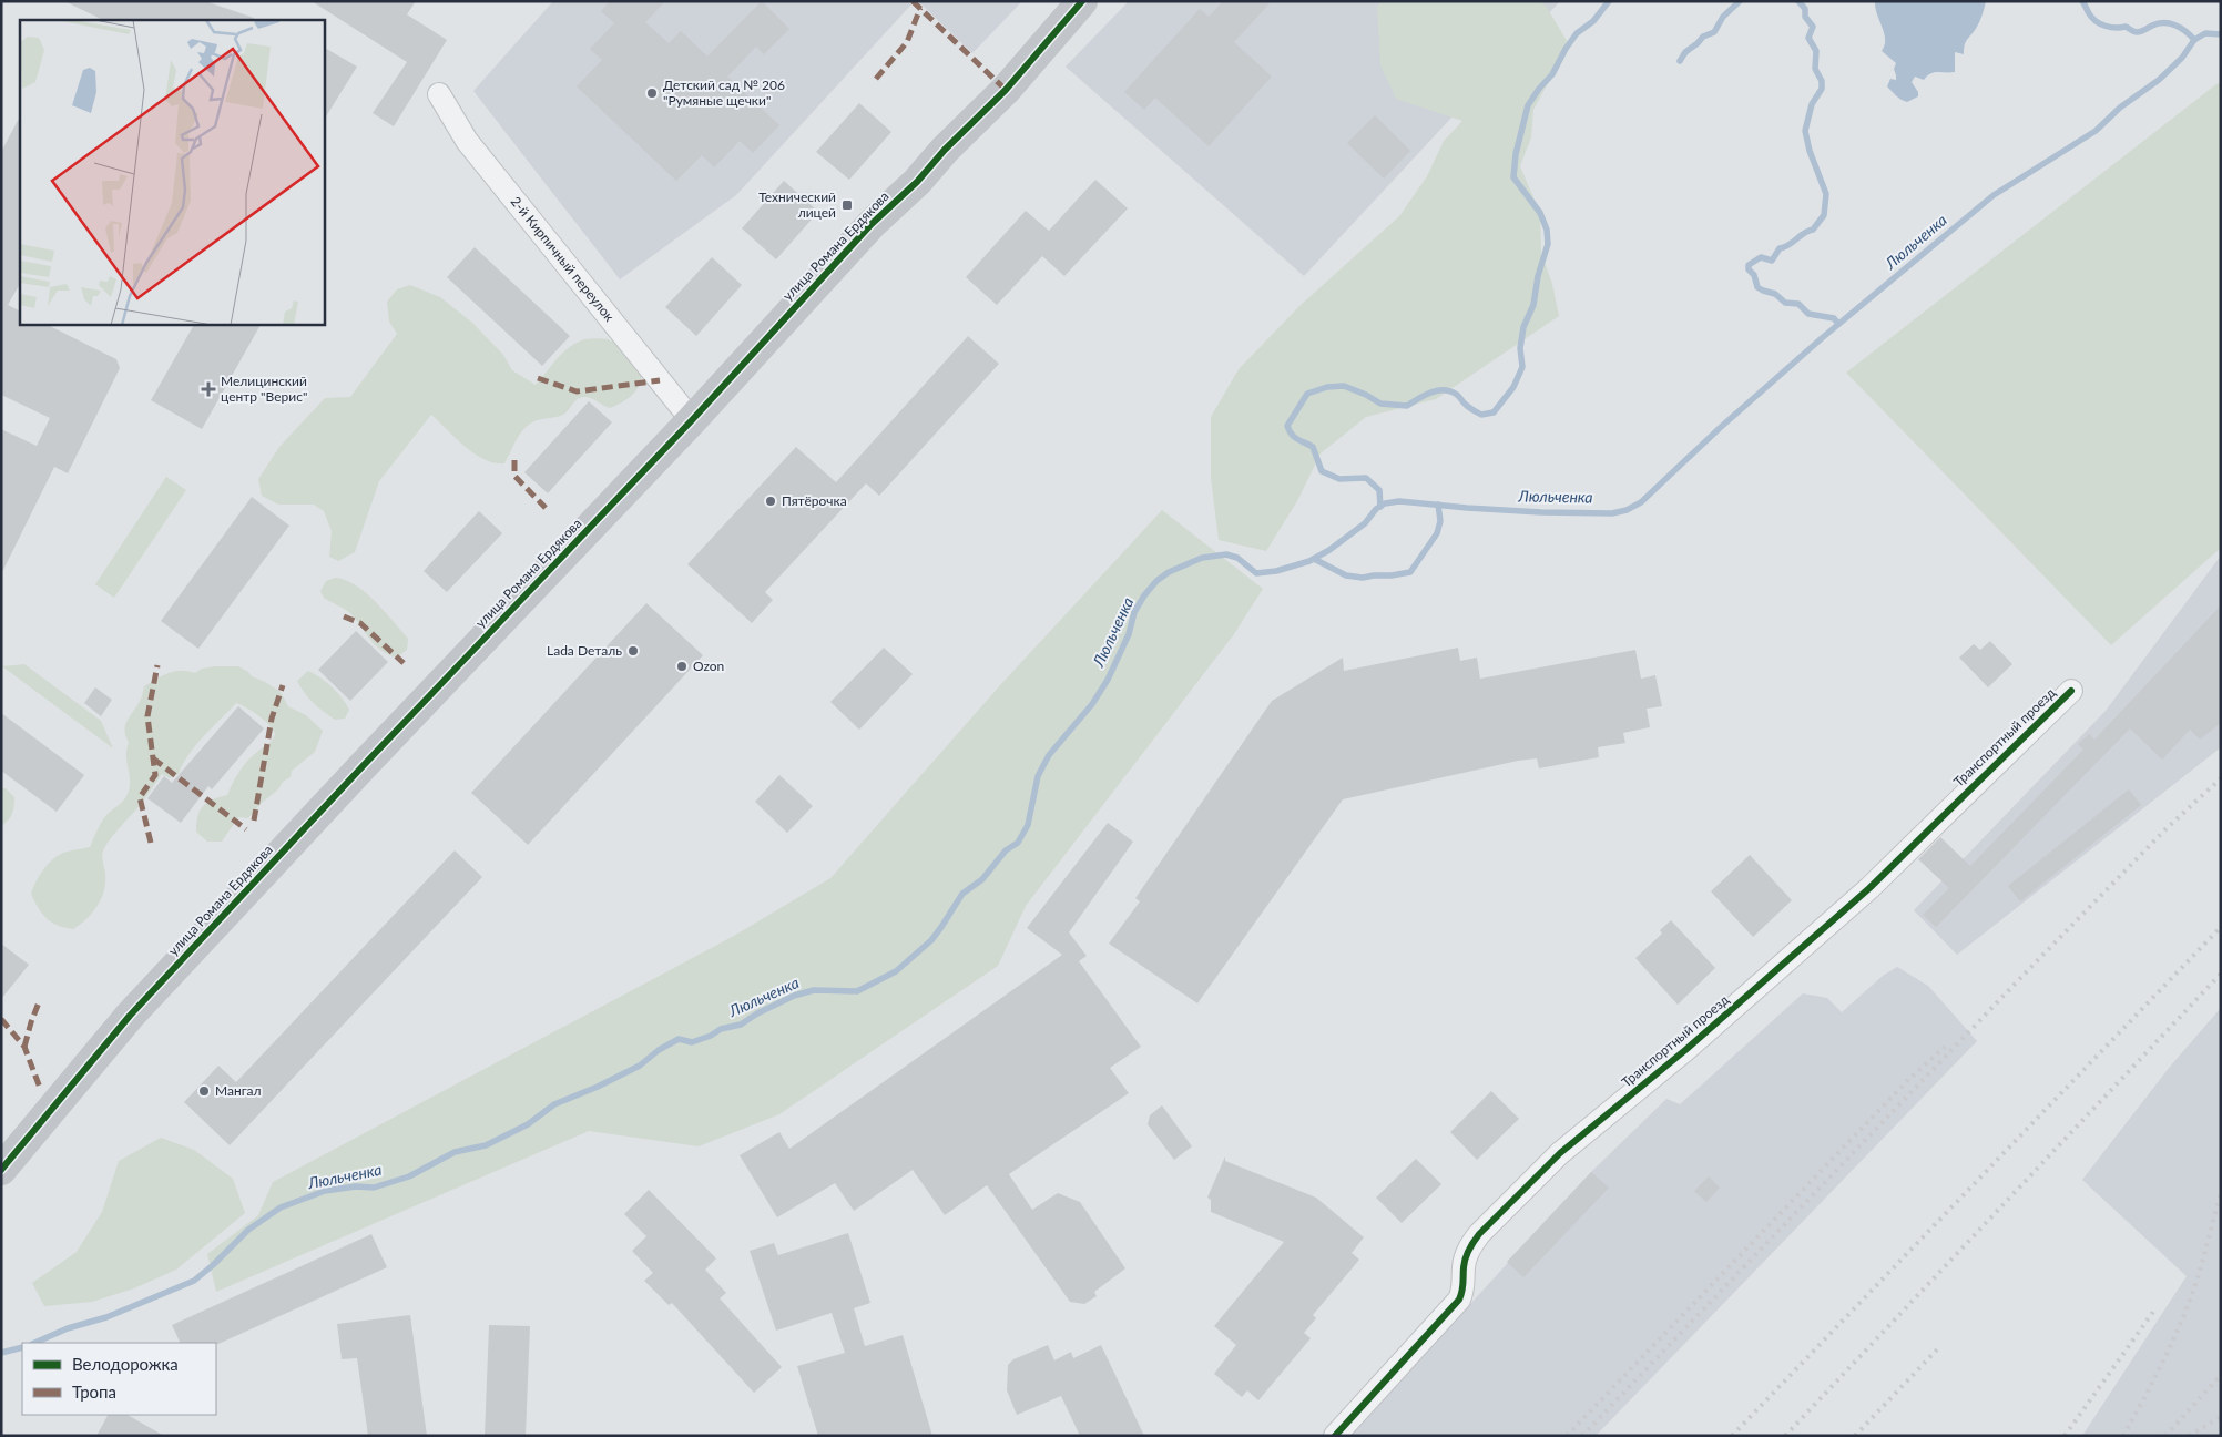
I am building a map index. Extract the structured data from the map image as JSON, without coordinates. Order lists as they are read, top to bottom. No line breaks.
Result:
{"streets":{"street":["улица Романа Ердякова","2-й Кирпичный переулок","Транспортный проезд"]},"crossings":[["улица Романа Ердякова","2-й Кирпичный переулок"]],"water":["Люльченка"],"places":{"other":["Детский сад № 206 \"Румяные щечки\"","Пятёрочка","Lada Dеталь","Ozon","Мангал"],"transit":["Технический лицей"],"health":["Мелицинский центр \"Верис\""]},"legend":["Велодорожка","Тропа"]}
